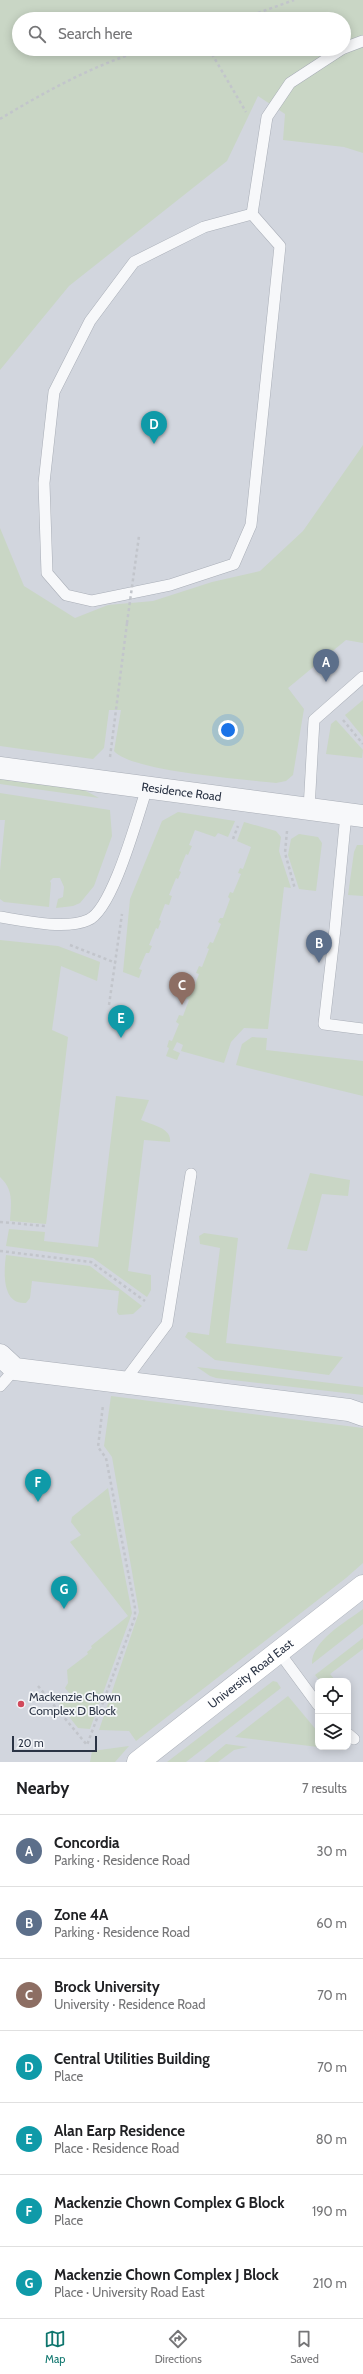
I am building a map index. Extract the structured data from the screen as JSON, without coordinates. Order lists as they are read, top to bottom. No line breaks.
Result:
{"streets":{"street":["Residence Road","University Road East"]},"places":["Mackenzie Chown Complex D Block"],"scale_bar":"20 m","page":{"search":"Search here","pins":["D","A","B","C","E","F","G"],"scale":"20 m","heading":["Nearby","7 results"],"list":[{"mark":"A","name":"Concordia","note":"Parking · Residence Road","value":"30 m"},{"mark":"B","name":"Zone 4A","note":"Parking · Residence Road","value":"60 m"},{"mark":"C","name":"Brock University","note":"University · Residence Road","value":"70 m"},{"mark":"D","name":"Central Utilities Building","note":"Place","value":"70 m"},{"mark":"E","name":"Alan Earp Residence","note":"Place · Residence Road","value":"80 m"},{"mark":"F","name":"Mackenzie Chown Complex G Block","note":"Place","value":"190 m"},{"mark":"G","name":"Mackenzie Chown Complex J Block","note":"Place · University Road East","value":"210 m"}],"nav":["Map","Directions","Saved"]}}
